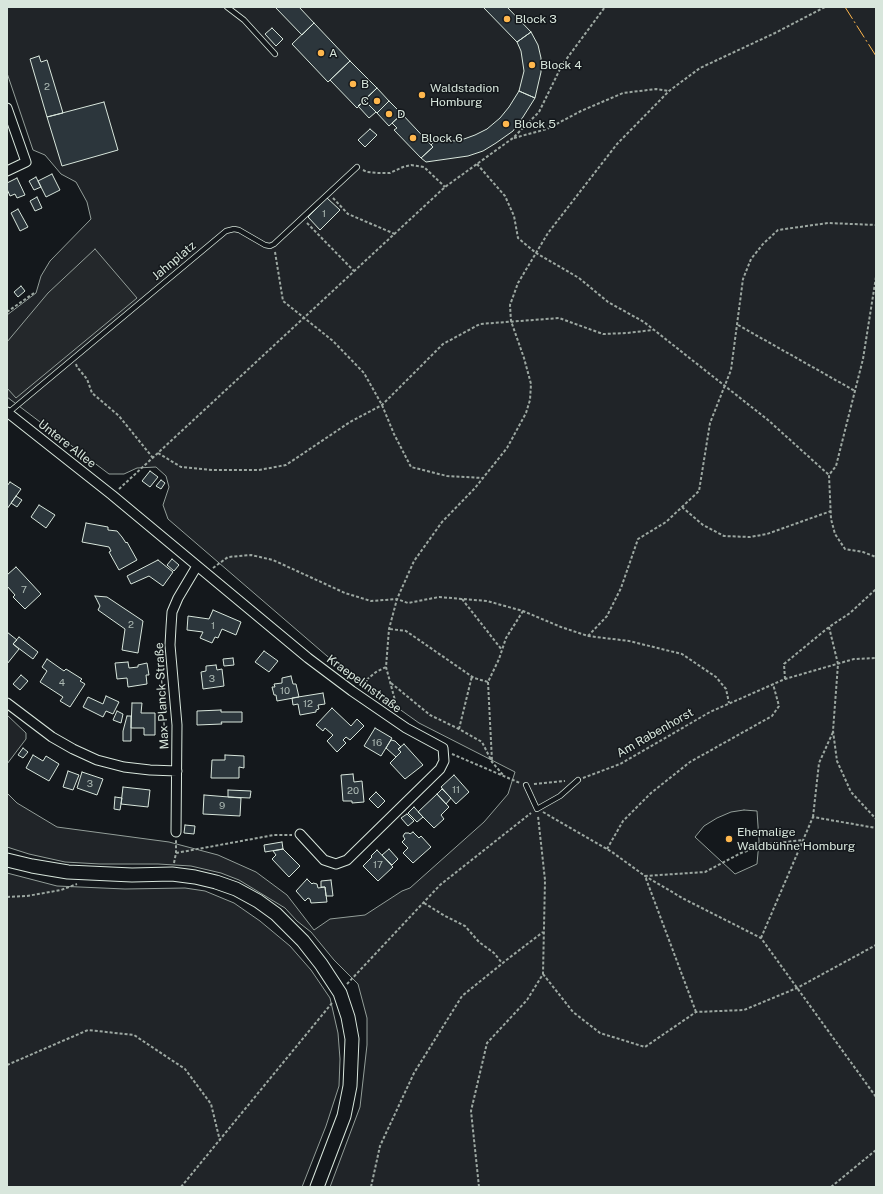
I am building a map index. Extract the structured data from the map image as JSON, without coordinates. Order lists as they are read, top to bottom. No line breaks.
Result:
{"streets":{"street":["Untere Allee","Kraepelinstraße","Max-Planck-Straße"],"lane":["Jahnplatz"],"path":["Am Rabenhorst"]},"crossings":[["Jahnplatz","Untere Allee"],["Untere Allee","Kraepelinstraße"],["Kraepelinstraße","Max-Planck-Straße"],["Kraepelinstraße","Am Rabenhorst"]],"places":["Block 3","A","Block 4","B","Waldstadion Homburg","C","D","Block 5","Block 6","Ehemalige Waldbühne Homburg"],"house_numbers":["2","1","7","2","1","3","4","10","12","16","3","11","20","9","17"]}
